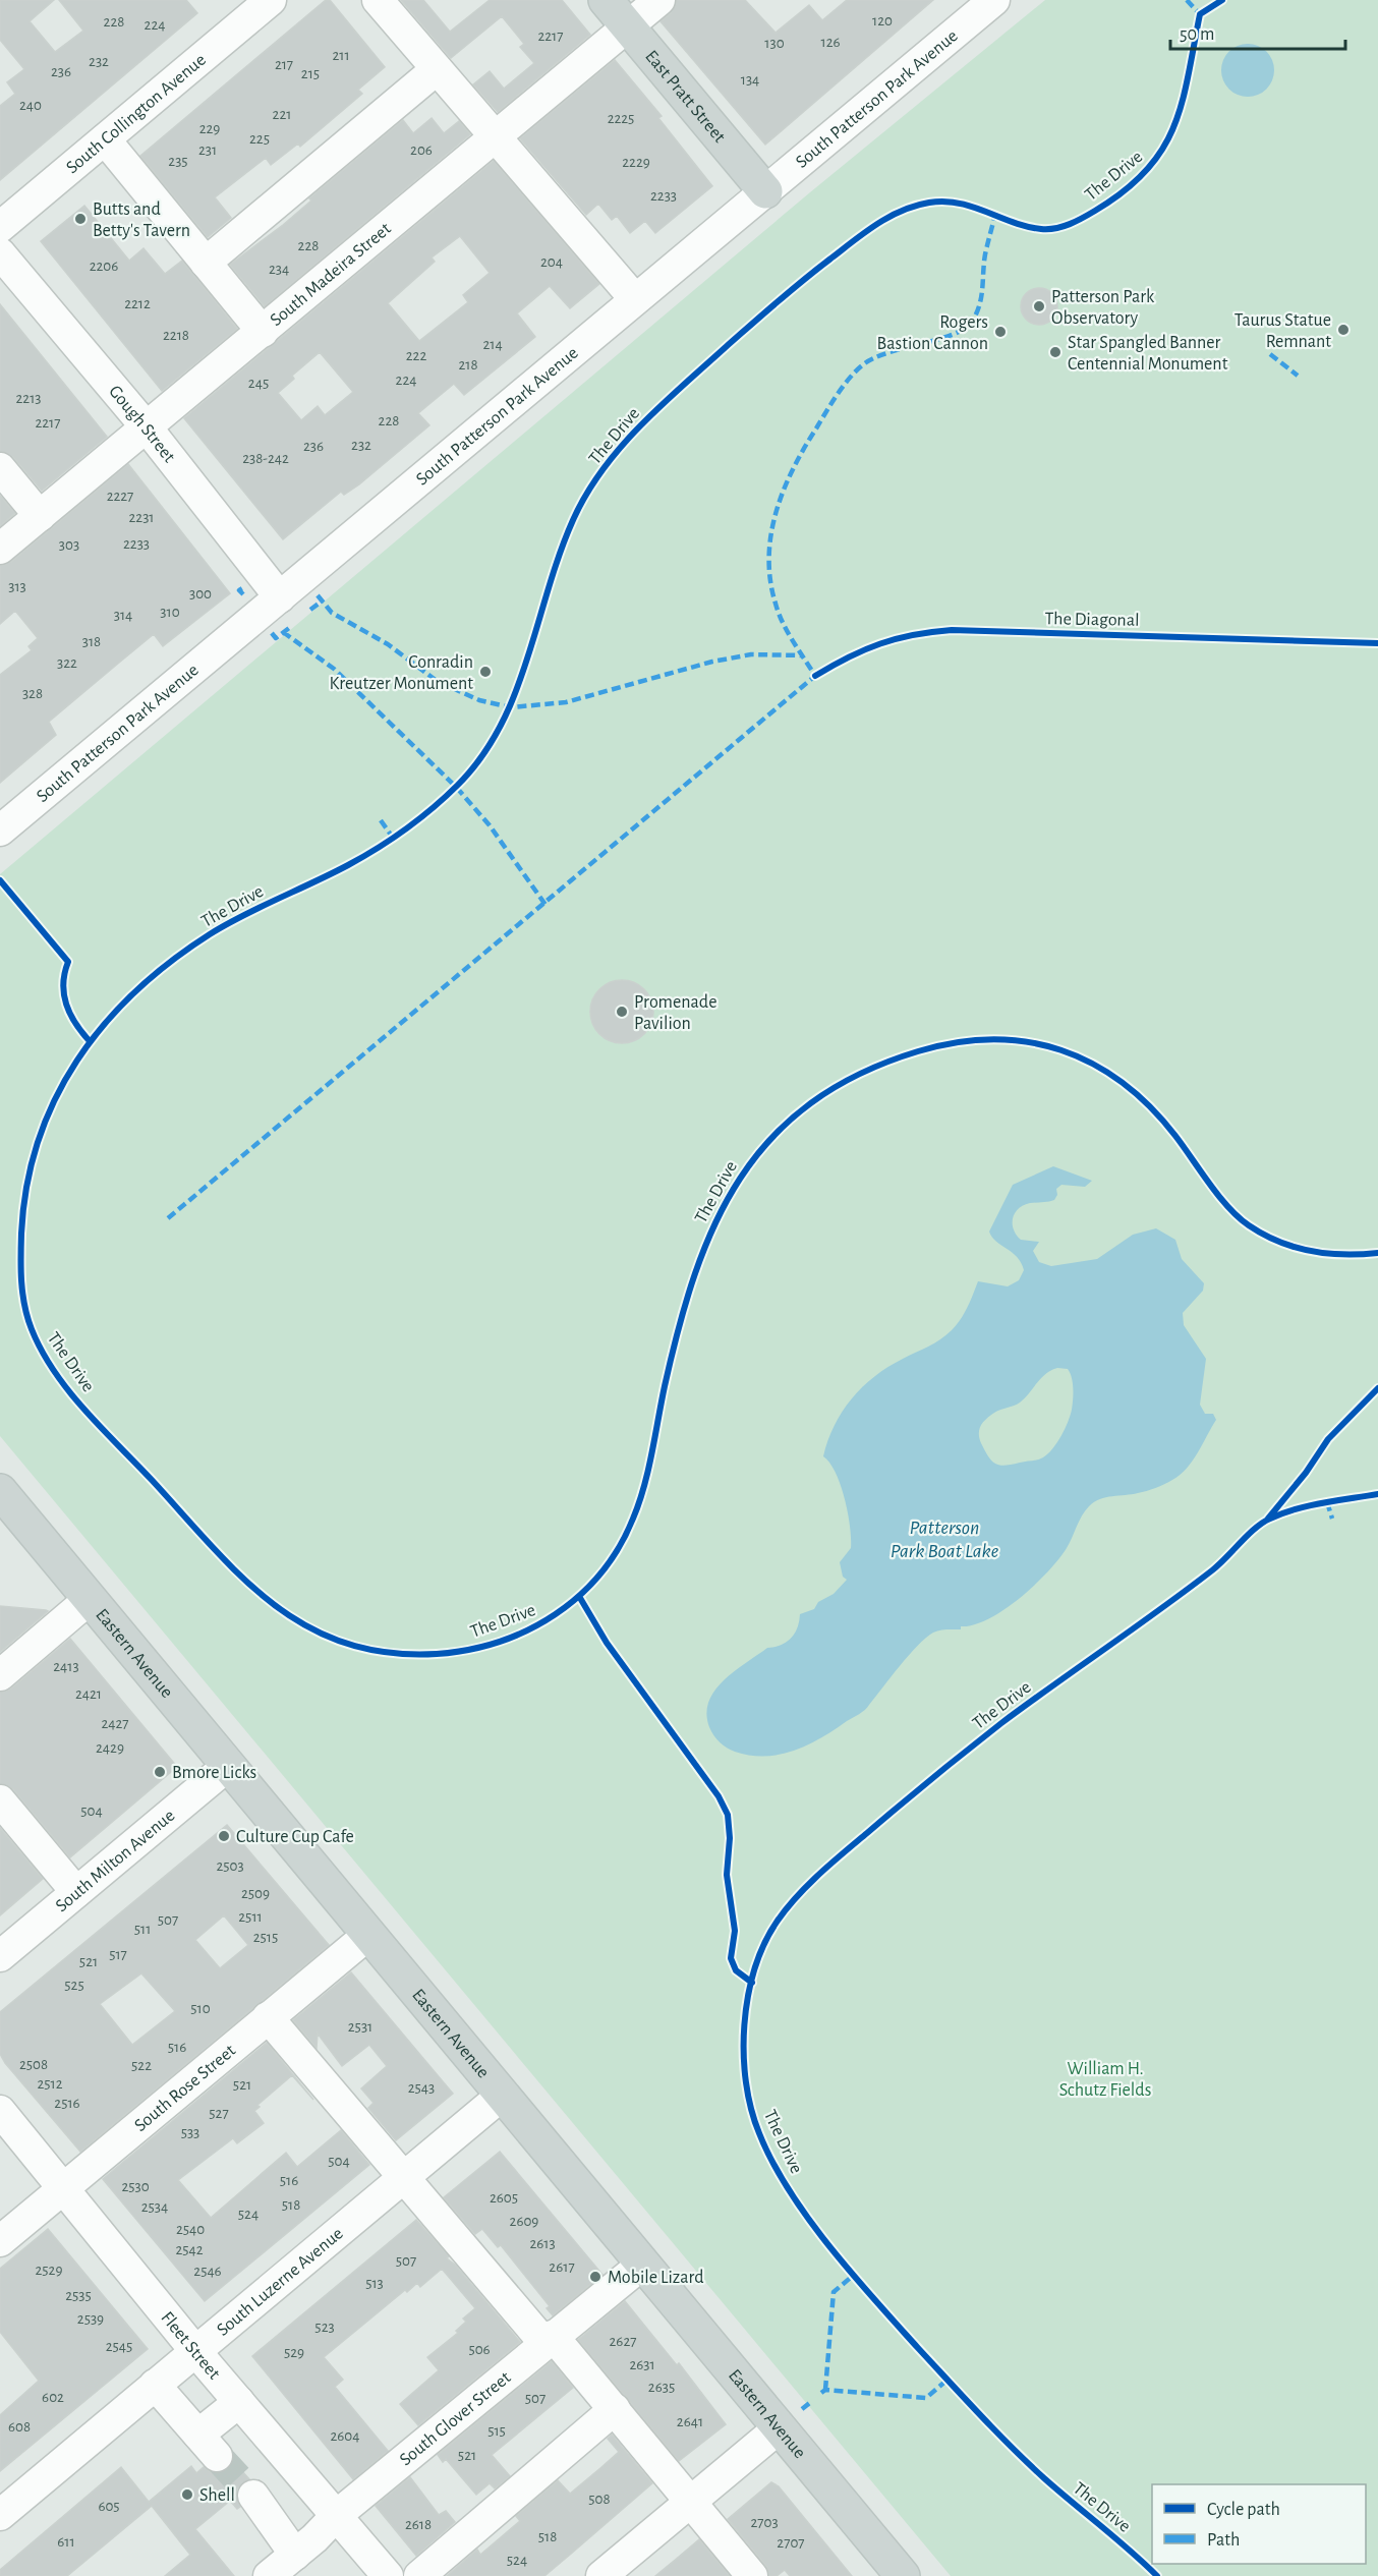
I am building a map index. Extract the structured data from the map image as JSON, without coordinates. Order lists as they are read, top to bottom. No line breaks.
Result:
{"streets":{"main road":["East Pratt Street","Eastern Avenue"],"street":["South Patterson Park Avenue","South Collington Avenue","South Madeira Street","Gough Street","South Milton Avenue","South Rose Street","South Luzerne Avenue","Fleet Street","South Glover Street"],"cycle path":["The Drive","The Diagonal"]},"crossings":[["East Pratt Street","South Patterson Park Avenue"],["East Pratt Street","South Madeira Street"],["South Patterson Park Avenue","Gough Street"],["South Madeira Street","Gough Street"],["Eastern Avenue","South Milton Avenue"],["Eastern Avenue","South Rose Street"],["Eastern Avenue","South Luzerne Avenue"],["Eastern Avenue","South Glover Street"],["South Rose Street","Fleet Street"],["South Luzerne Avenue","Fleet Street"],["Fleet Street","South Glover Street"]],"water":["Patterson Park Boat Lake"],"parks":["William H. Schutz Fields"],"places":["Butts and Betty's Tavern","Patterson Park Observatory","Taurus Statue Remnant","Rogers Bastion Cannon","Star Spangled Banner Centennial Monument","Conradin Kreutzer Monument","Promenade Pavilion","Bmore Licks","Culture Cup Cafe","Mobile Lizard","Shell"],"house_numbers":["120","228","224","2217","126","130","211","232","217","236","215","134","240","221","2225","229","225","231","206","235","2229","2233","228","204","2206","234","2212","2218","214","222","218","224","245","2213","228","2217","232","236","238-242","2227","2231","2233","303","313","300","310","314","318","322","328","2413","2421","2427","2429","504","2503","2509","2511","507","511","2515","517","521","525","510","2531","516","2508","522","2512","521","2543","2516","527","533","504","516","2530","2605","518","2534","524","2609","2540","2613","2542","507","2617","2529","2546","513","2535","2539","523","2627","2545","506","529","2631","2635","602","507","2641","608","515","2604","521","508","605","2703","2618","518","611","2707","524"],"legend":["Cycle path","Path"],"scale_bar":"50 m"}
